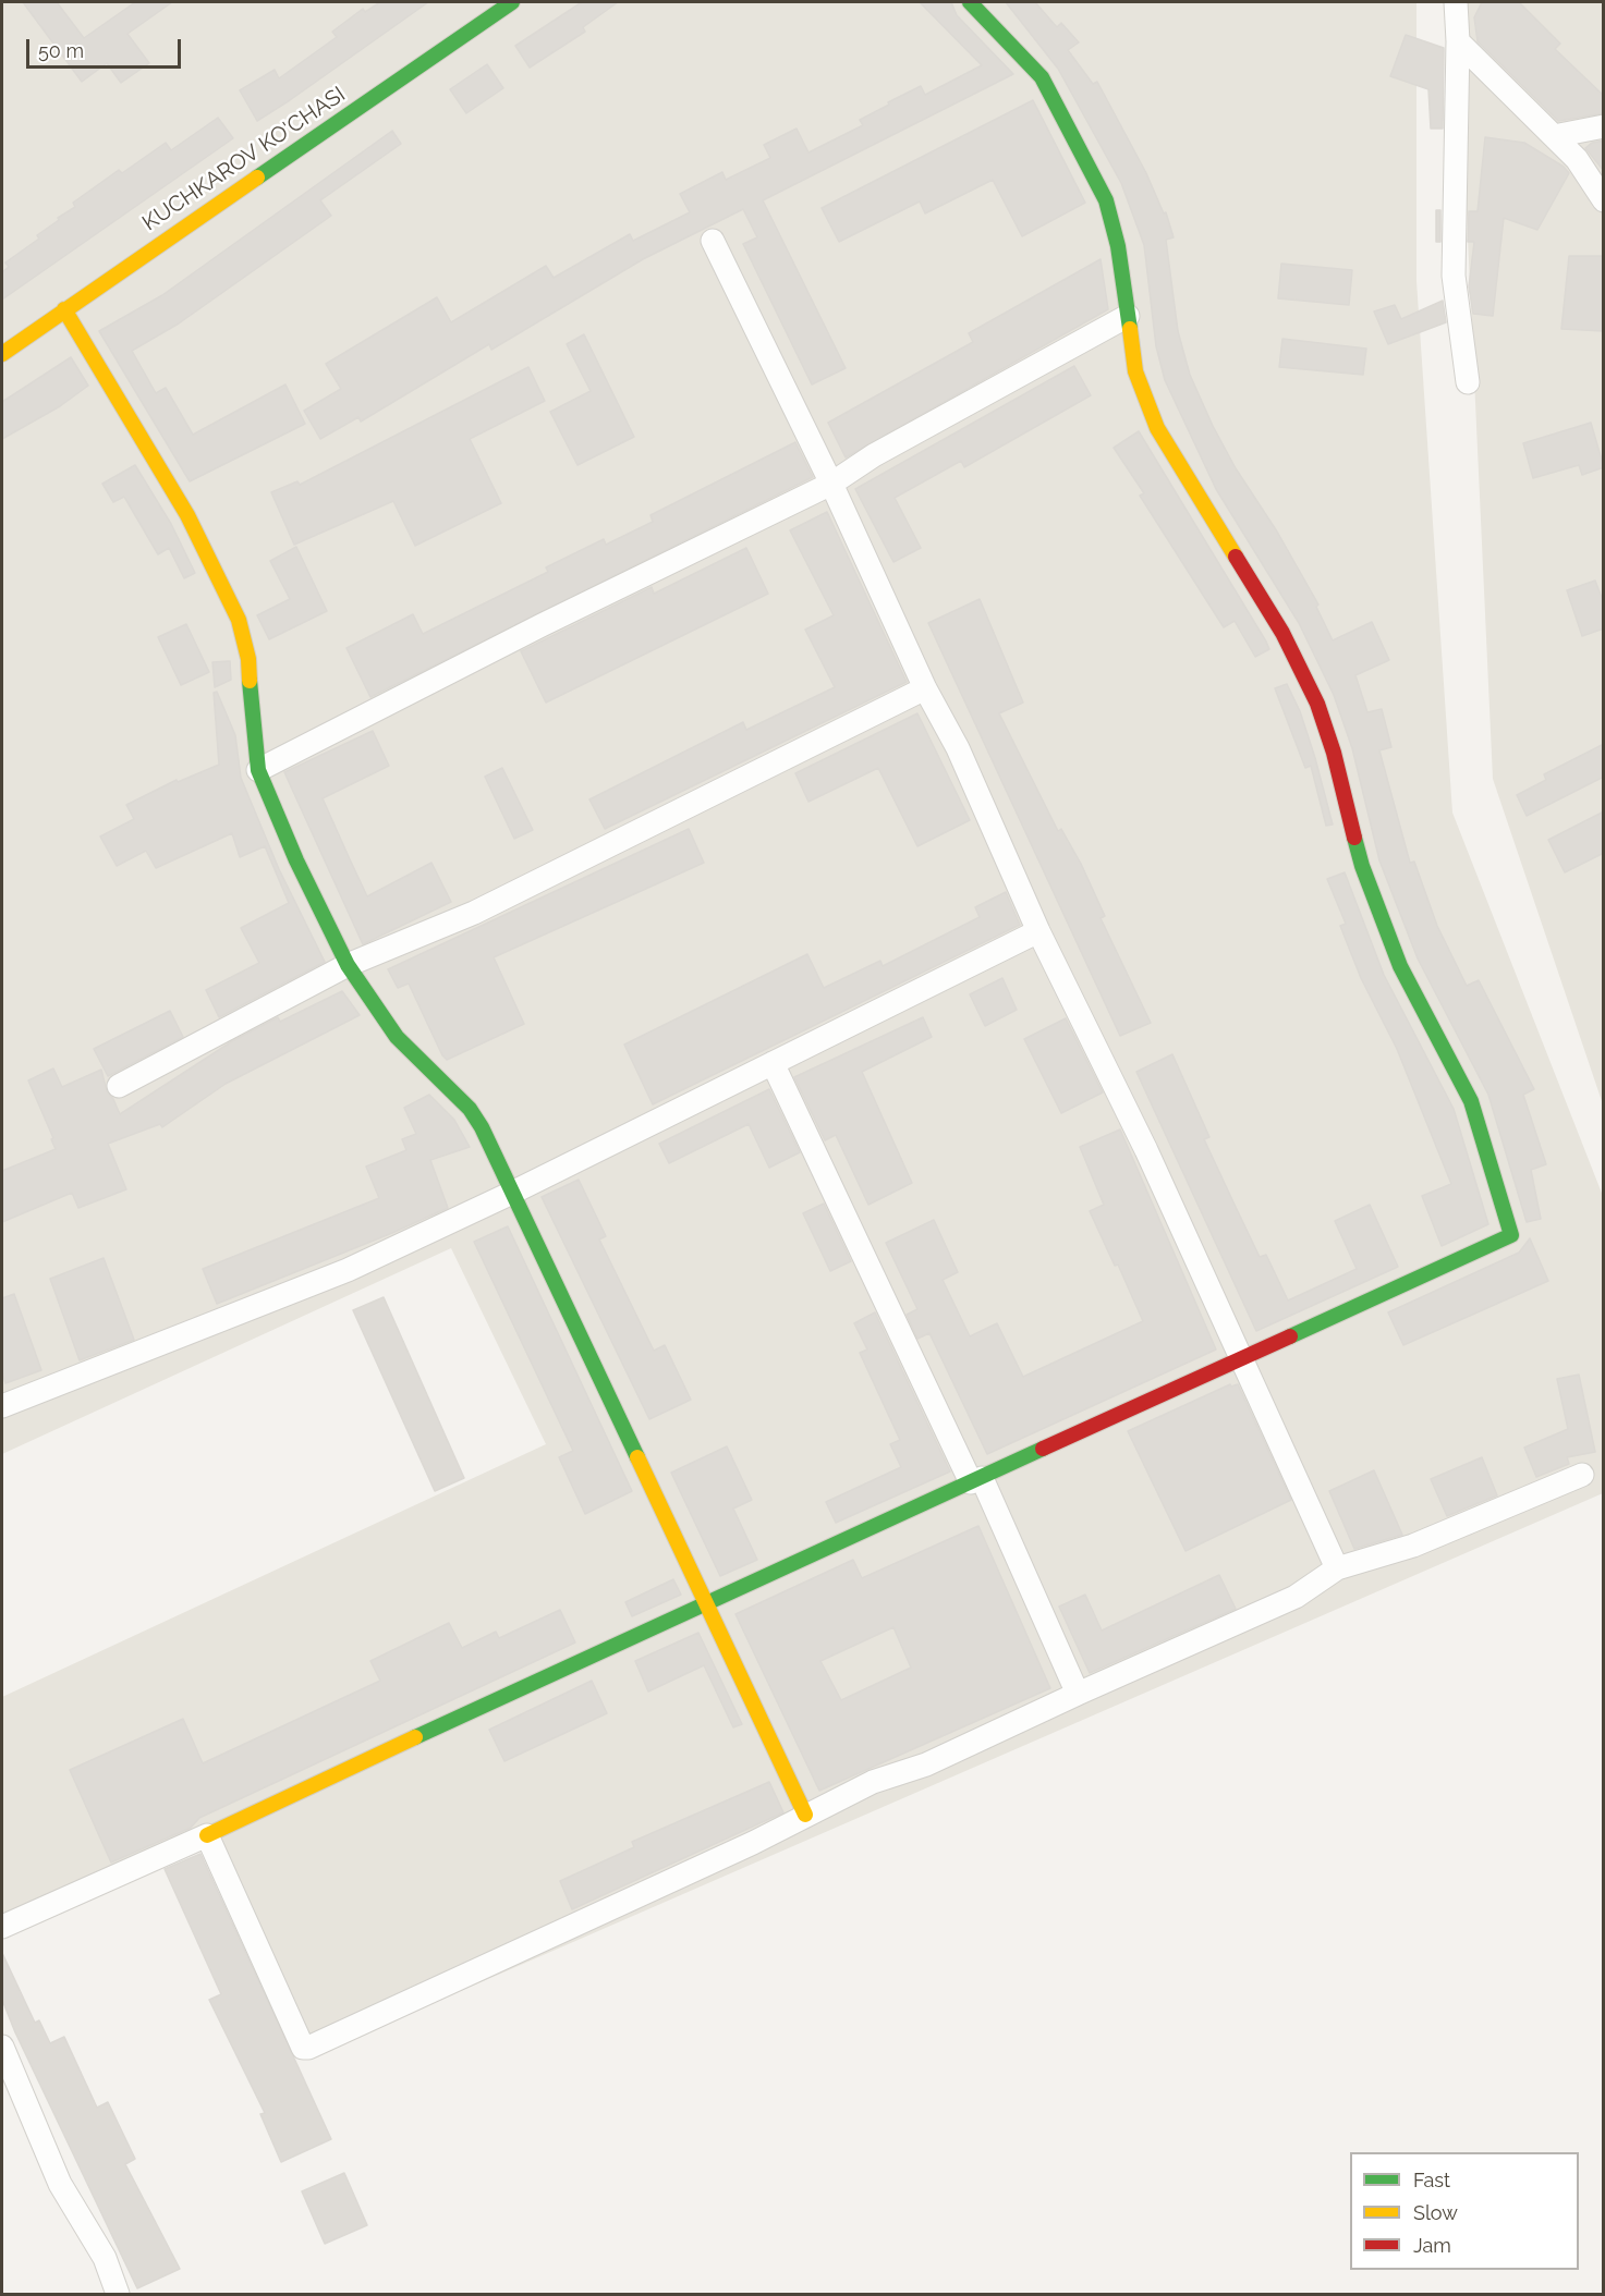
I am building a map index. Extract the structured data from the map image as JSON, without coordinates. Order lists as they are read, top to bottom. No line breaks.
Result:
{"streets":{"street":["KUCHKAROV KO'CHASI"]},"legend":["Fast","Slow","Jam"],"scale_bar":"50 m"}
